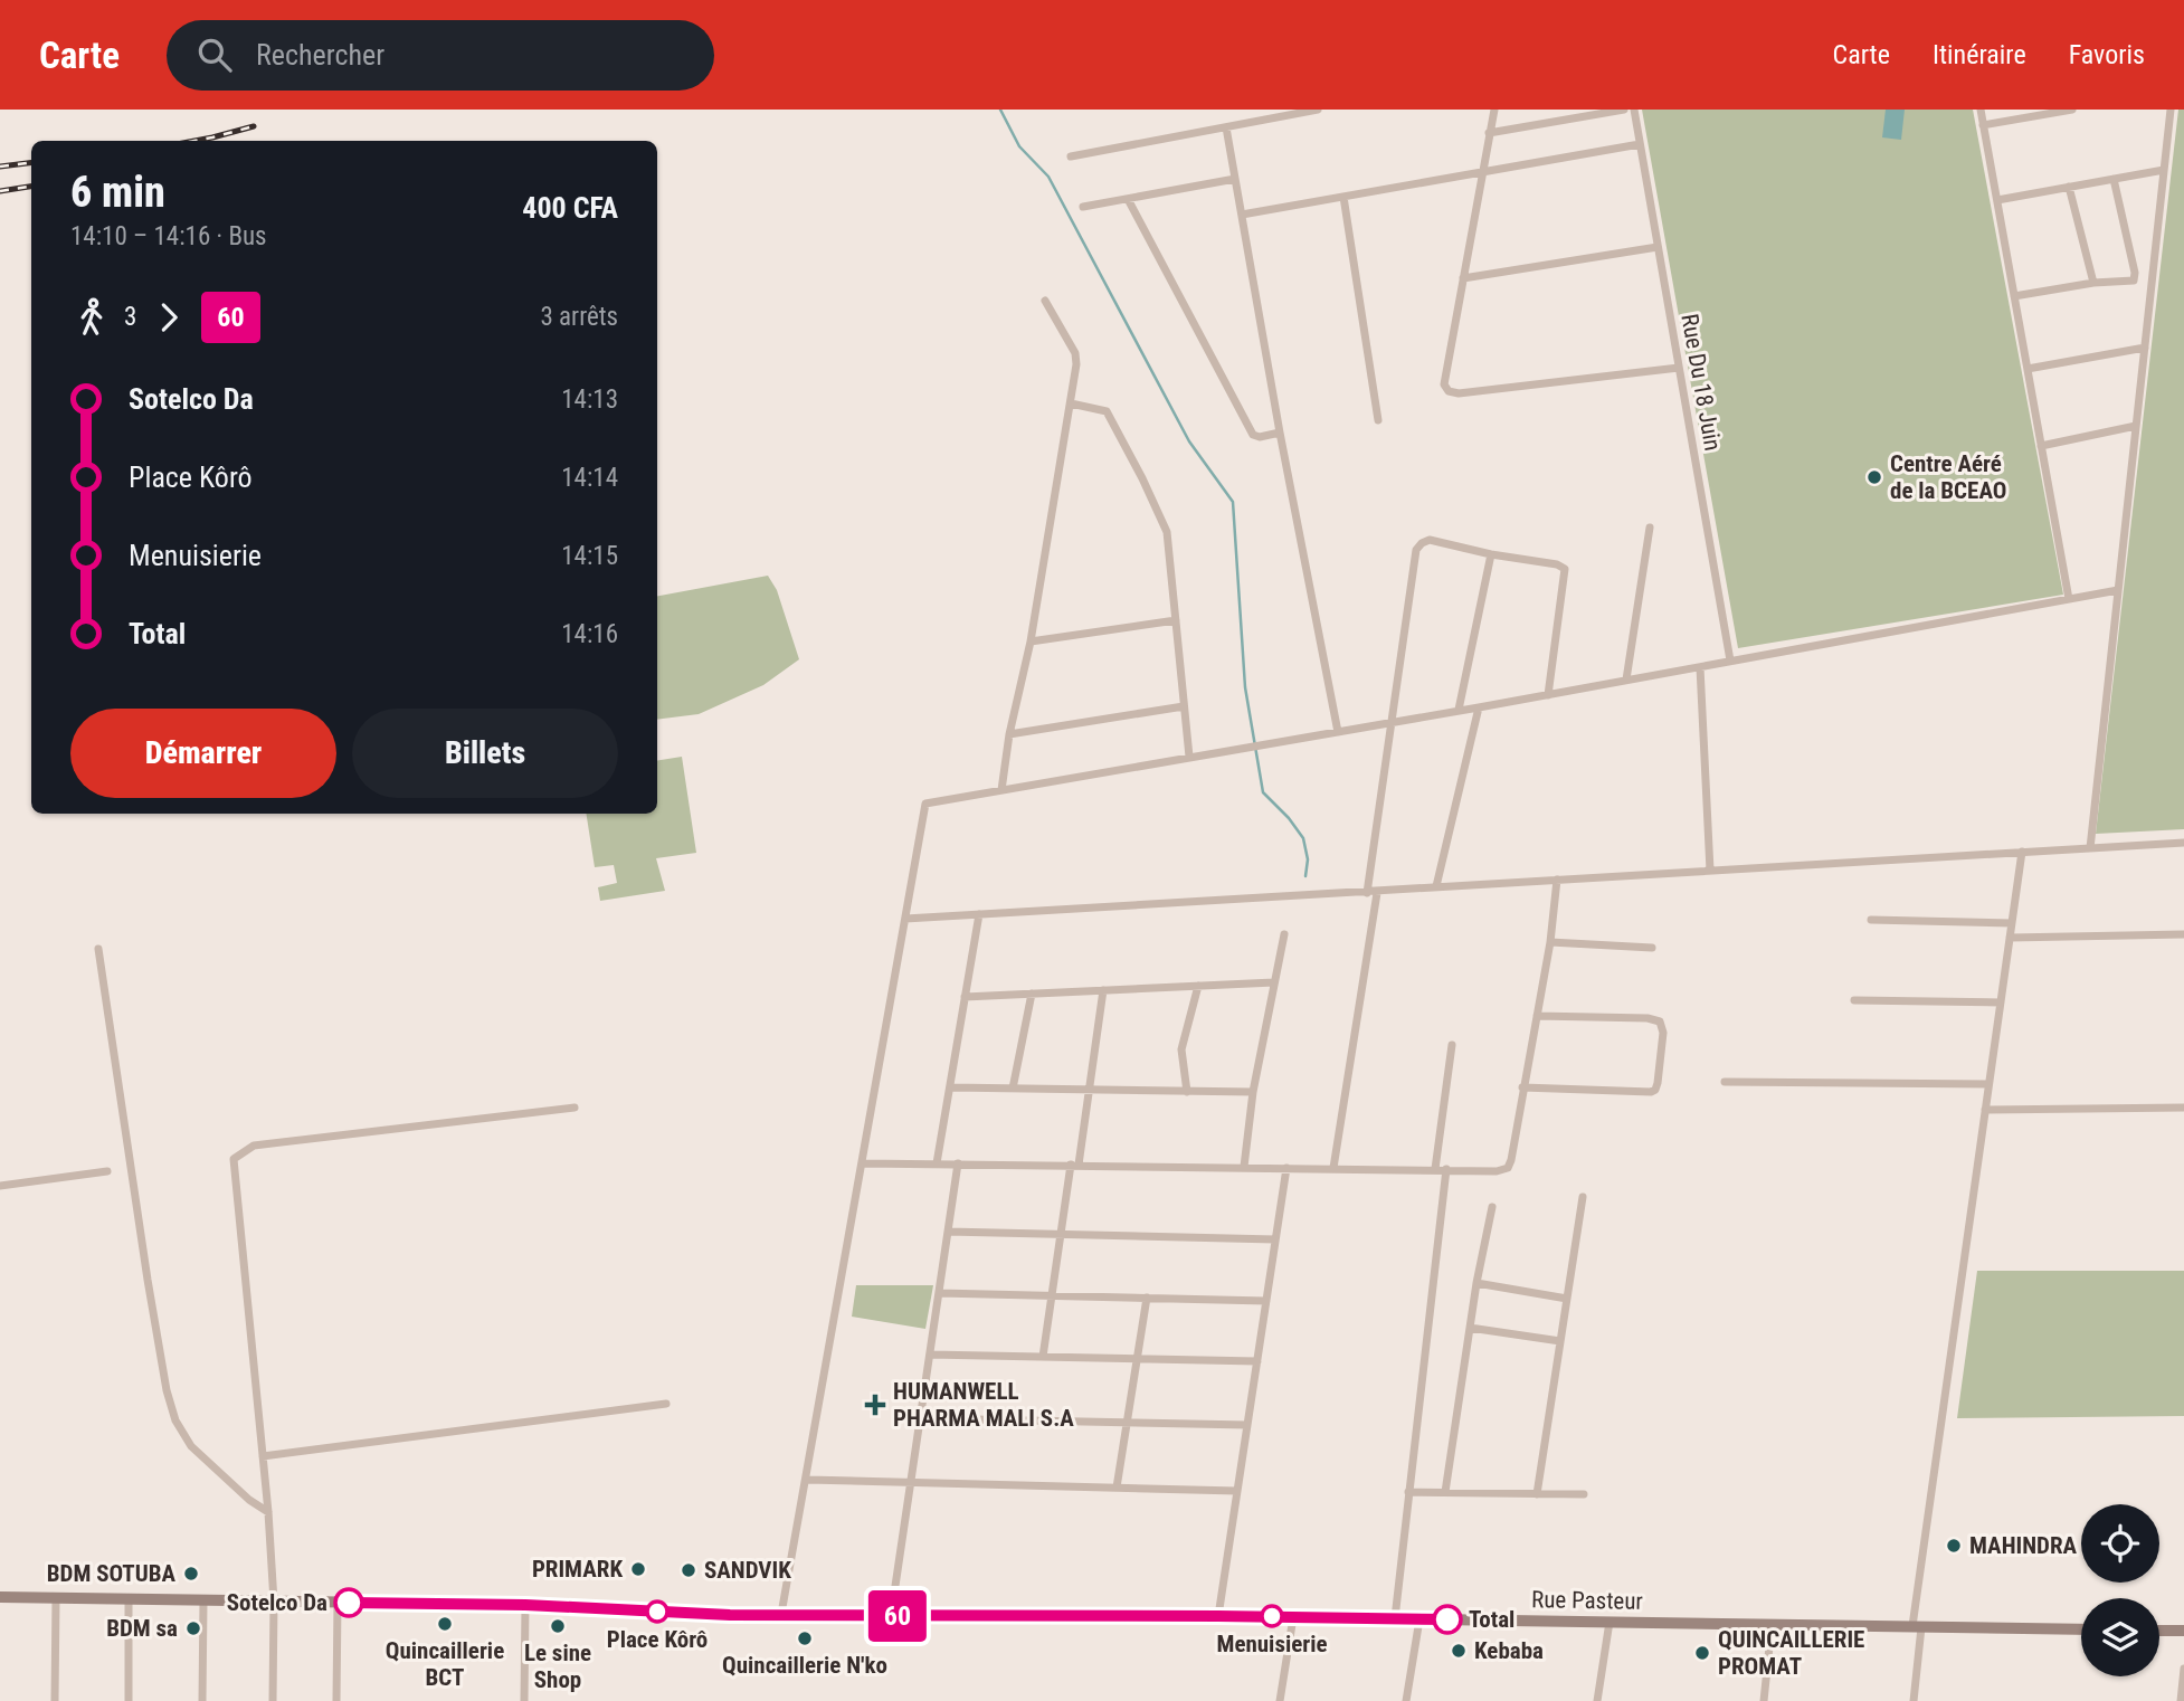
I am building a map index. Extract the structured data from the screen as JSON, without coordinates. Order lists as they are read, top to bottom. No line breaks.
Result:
{"streets":{"main road":["Rue Pasteur"],"street":["Rue Du 18 Juin"]},"places":{"other":["Centre Aéré de la BCEAO","MAHINDRA","PRIMARK","SANDVIK","BDM SOTUBA","Sotelco Da","Place Kôrô","Menuisierie","Total","Quincaillerie BCT","Le sine Shop","BDM sa","Quincaillerie N'ko","Kebaba","QUINCAILLERIE PROMAT"],"health":["HUMANWELL PHARMA MALI S.A"]},"lines":["bus line 60"],"page":{"header":"Carte","search":"Rechercher","nav":["Carte","Itinéraire","Favoris"],"on_map":"60","heading":["6 min","14:10 – 14:16 · Bus","400 CFA"],"legs":["3","60","3 arrêts"],"list":[{"name":"Sotelco Da","value":"14:13"},{"name":"Place Kôrô","value":"14:14"},{"name":"Menuisierie","value":"14:15"},{"name":"Total","value":"14:16"}],"buttons":["Démarrer","Billets"]}}
